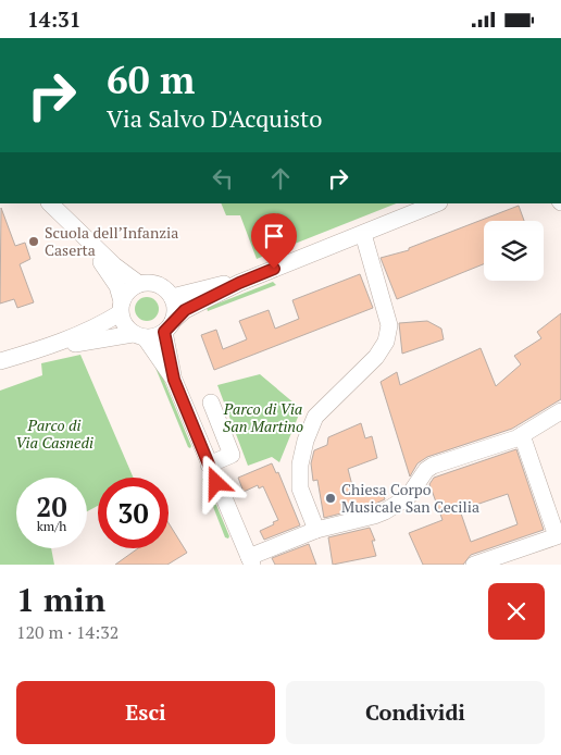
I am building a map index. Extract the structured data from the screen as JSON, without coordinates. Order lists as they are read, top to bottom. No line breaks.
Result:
{"parks":["Parco di Via San Martino","Parco di Via Casnedi"],"places":["Scuola dell’Infanzia Caserta","Chiesa Corpo Musicale San Cecilia"],"page":{"status":"14:31","turn":["60 m","Via Salvo D'Acquisto"],"speed":"20 km/h","limit":"30","heading":["1 min","120 m · 14:32"],"buttons":["Esci","Condividi"]}}
